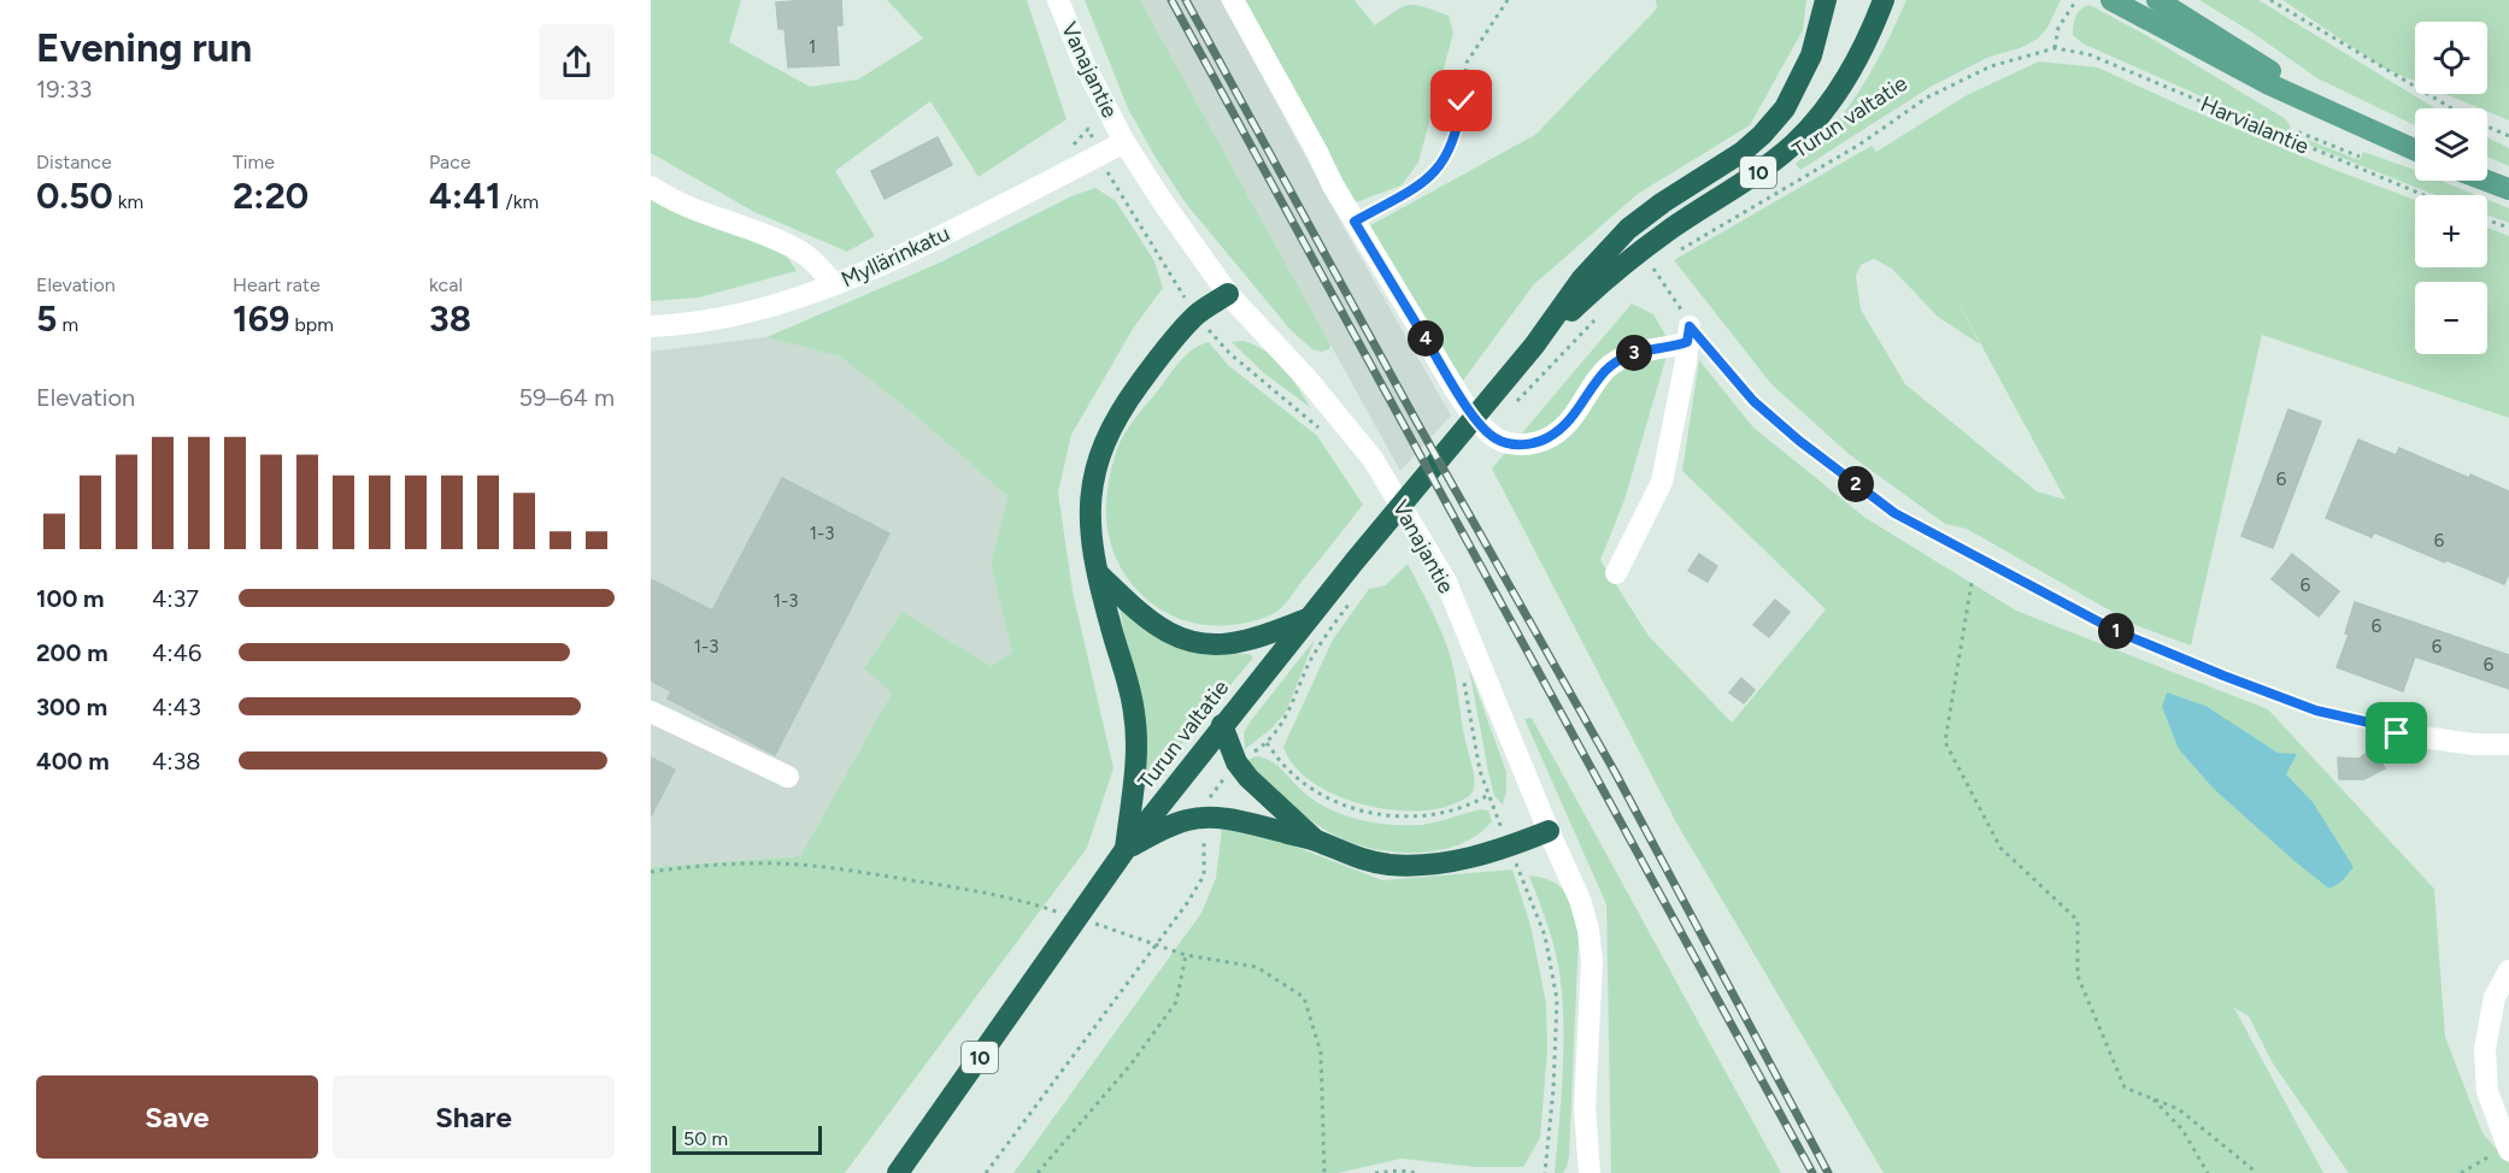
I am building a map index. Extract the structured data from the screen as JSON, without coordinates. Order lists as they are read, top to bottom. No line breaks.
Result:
{"streets":{"highway":["Turun valtatie","10"],"main road":["Harvialantie"],"street":["Vanajantie","Myllärinkatu"]},"crossings":[["Vanajantie","Myllärinkatu"],["Turun valtatie","Harvialantie"]],"house_numbers":["1","6","1-3","6","6","1-3","6","1-3","6","6"],"scale_bar":"50 m","page":{"heading":["Evening run","19:33"],"map_buttons":["+","−"],"stats":[["Distance","0.50 km"],["Time","2:20"],["Pace","4:41 /km"],["Elevation","5 m"],["Heart rate","169 bpm"],["kcal","38"]],"pins":["4","3","2","1"],"chart":["Elevation","59–64 m"],"list":[{"name":"100 m","note":"4:37"},{"name":"200 m","note":"4:46"},{"name":"300 m","note":"4:43"},{"name":"400 m","note":"4:38"}],"buttons":["Save","Share"],"scale":"50 m"}}
